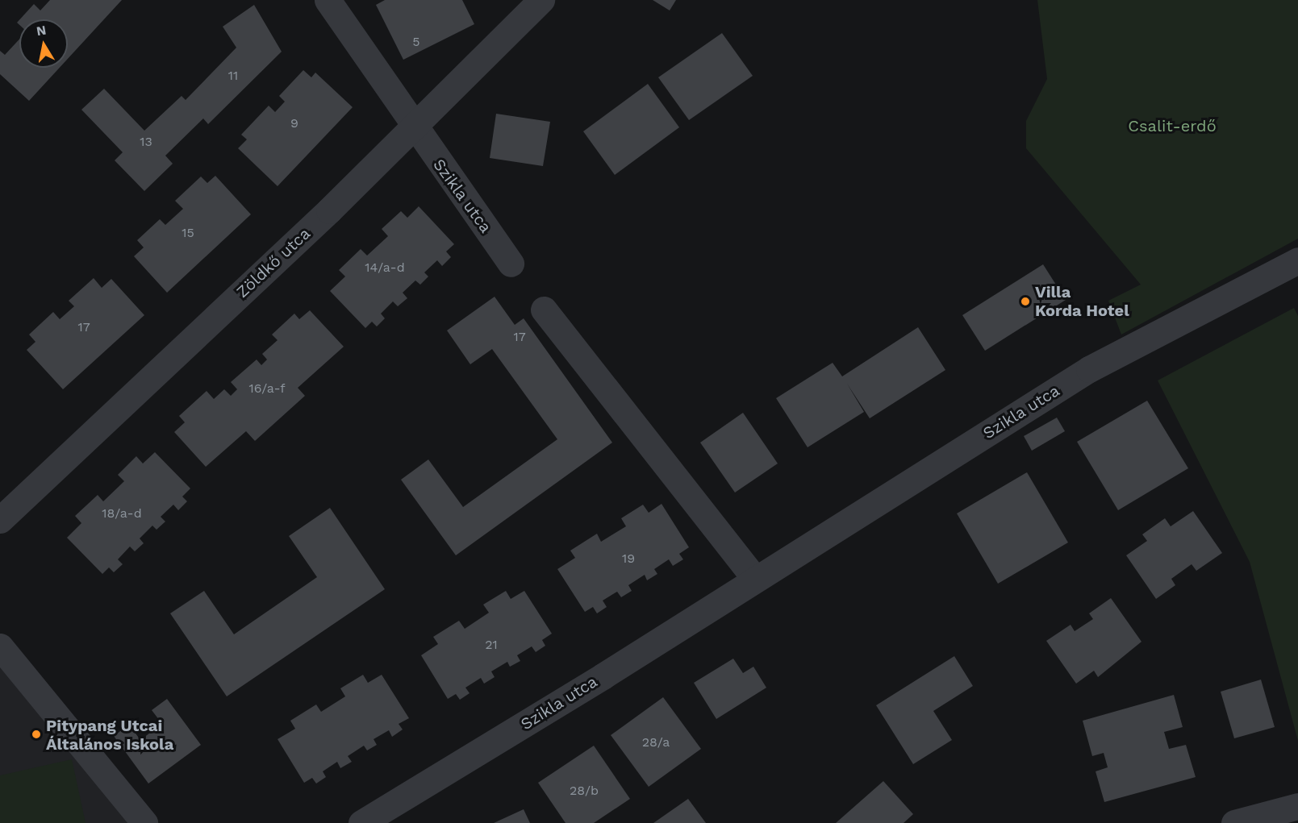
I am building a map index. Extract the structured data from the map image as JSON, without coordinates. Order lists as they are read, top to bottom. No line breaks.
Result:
{"streets":{"street":["Szikla utca","Zöldkő utca"]},"crossings":[["Szikla utca","Zöldkő utca"]],"parks":["Csalit-erdő"],"places":["Villa Korda Hotel","Pitypang Utcai Általános Iskola"],"house_numbers":["5","11","9","13","15","14/a-d","17","17","16/a-f","18/a-d","19","21","28/a","28/b"],"north":"top"}
